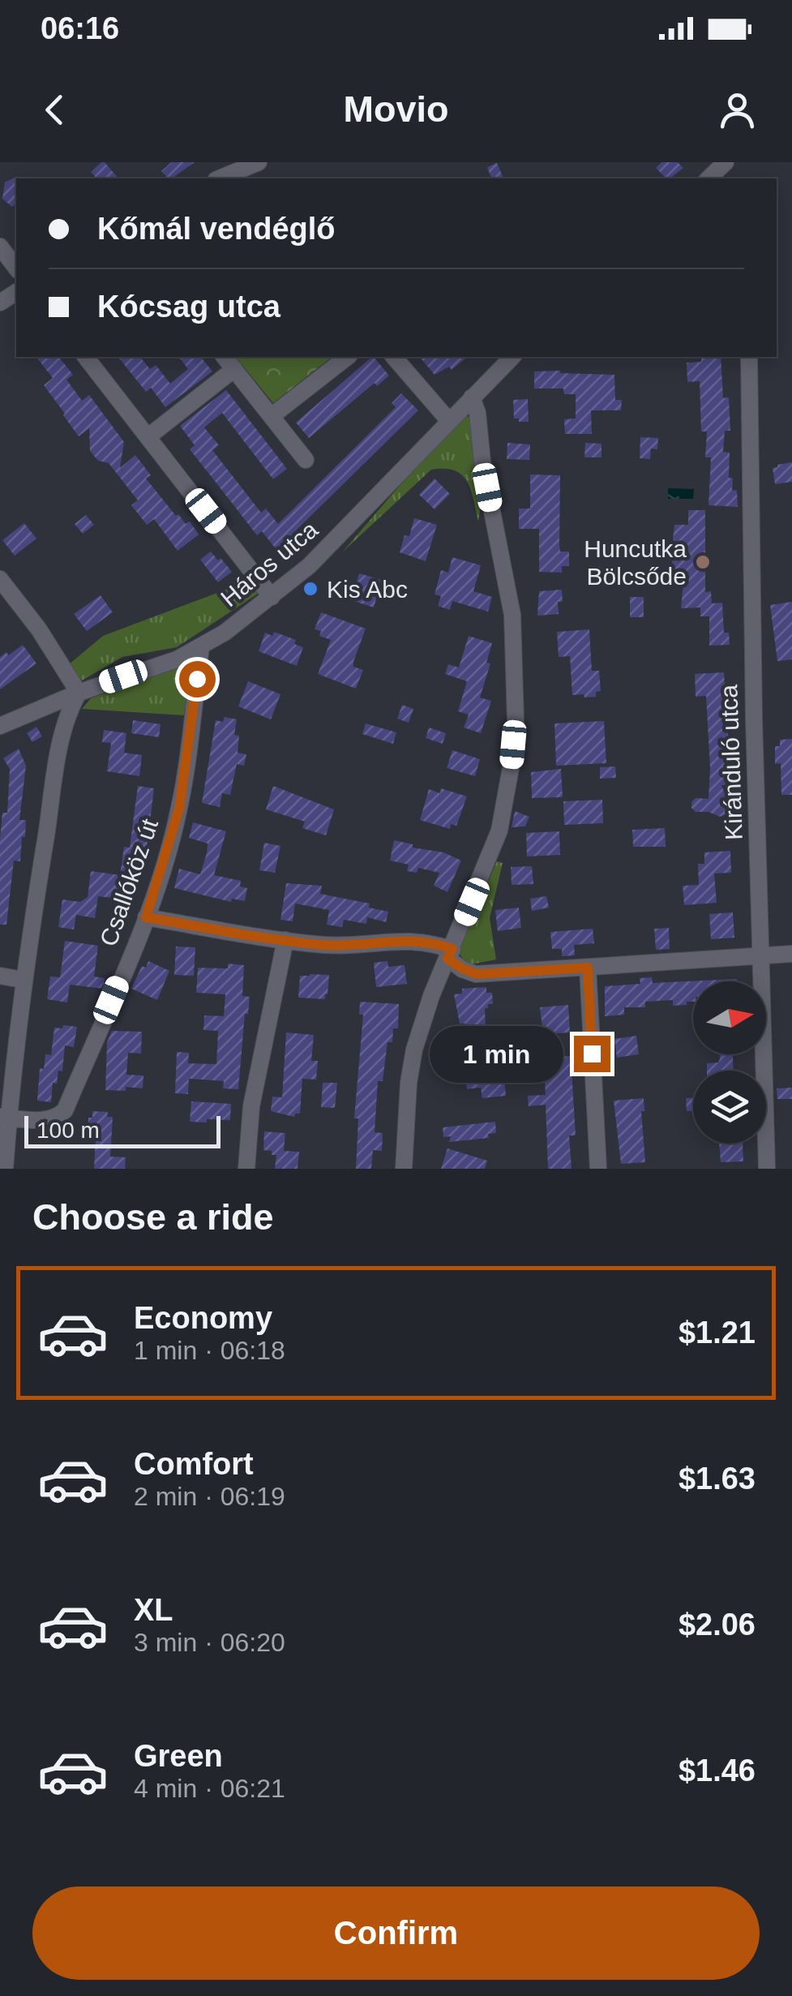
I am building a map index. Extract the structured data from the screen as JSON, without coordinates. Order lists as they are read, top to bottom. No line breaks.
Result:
{"streets":{"street":["Háros utca","Kiránduló utca","Csallóköz út"]},"crossings":[["Háros utca","Csallóköz út"]],"places":["Huncutka Bölcsőde","Kis Abc"],"scale_bar":"100 m","north":"right","page":{"status":"06:16","header":"Movio","banner":["Kőmál vendéglő","Kócsag utca"],"bubble":"1 min","scale":"100 m","heading":"Choose a ride","list":[{"name":"Economy","note":"1 min · 06:18","value":"$1.21"},{"name":"Comfort","note":"2 min · 06:19","value":"$1.63"},{"name":"XL","note":"3 min · 06:20","value":"$2.06"},{"name":"Green","note":"4 min · 06:21","value":"$1.46"}],"buttons":"Confirm"}}
